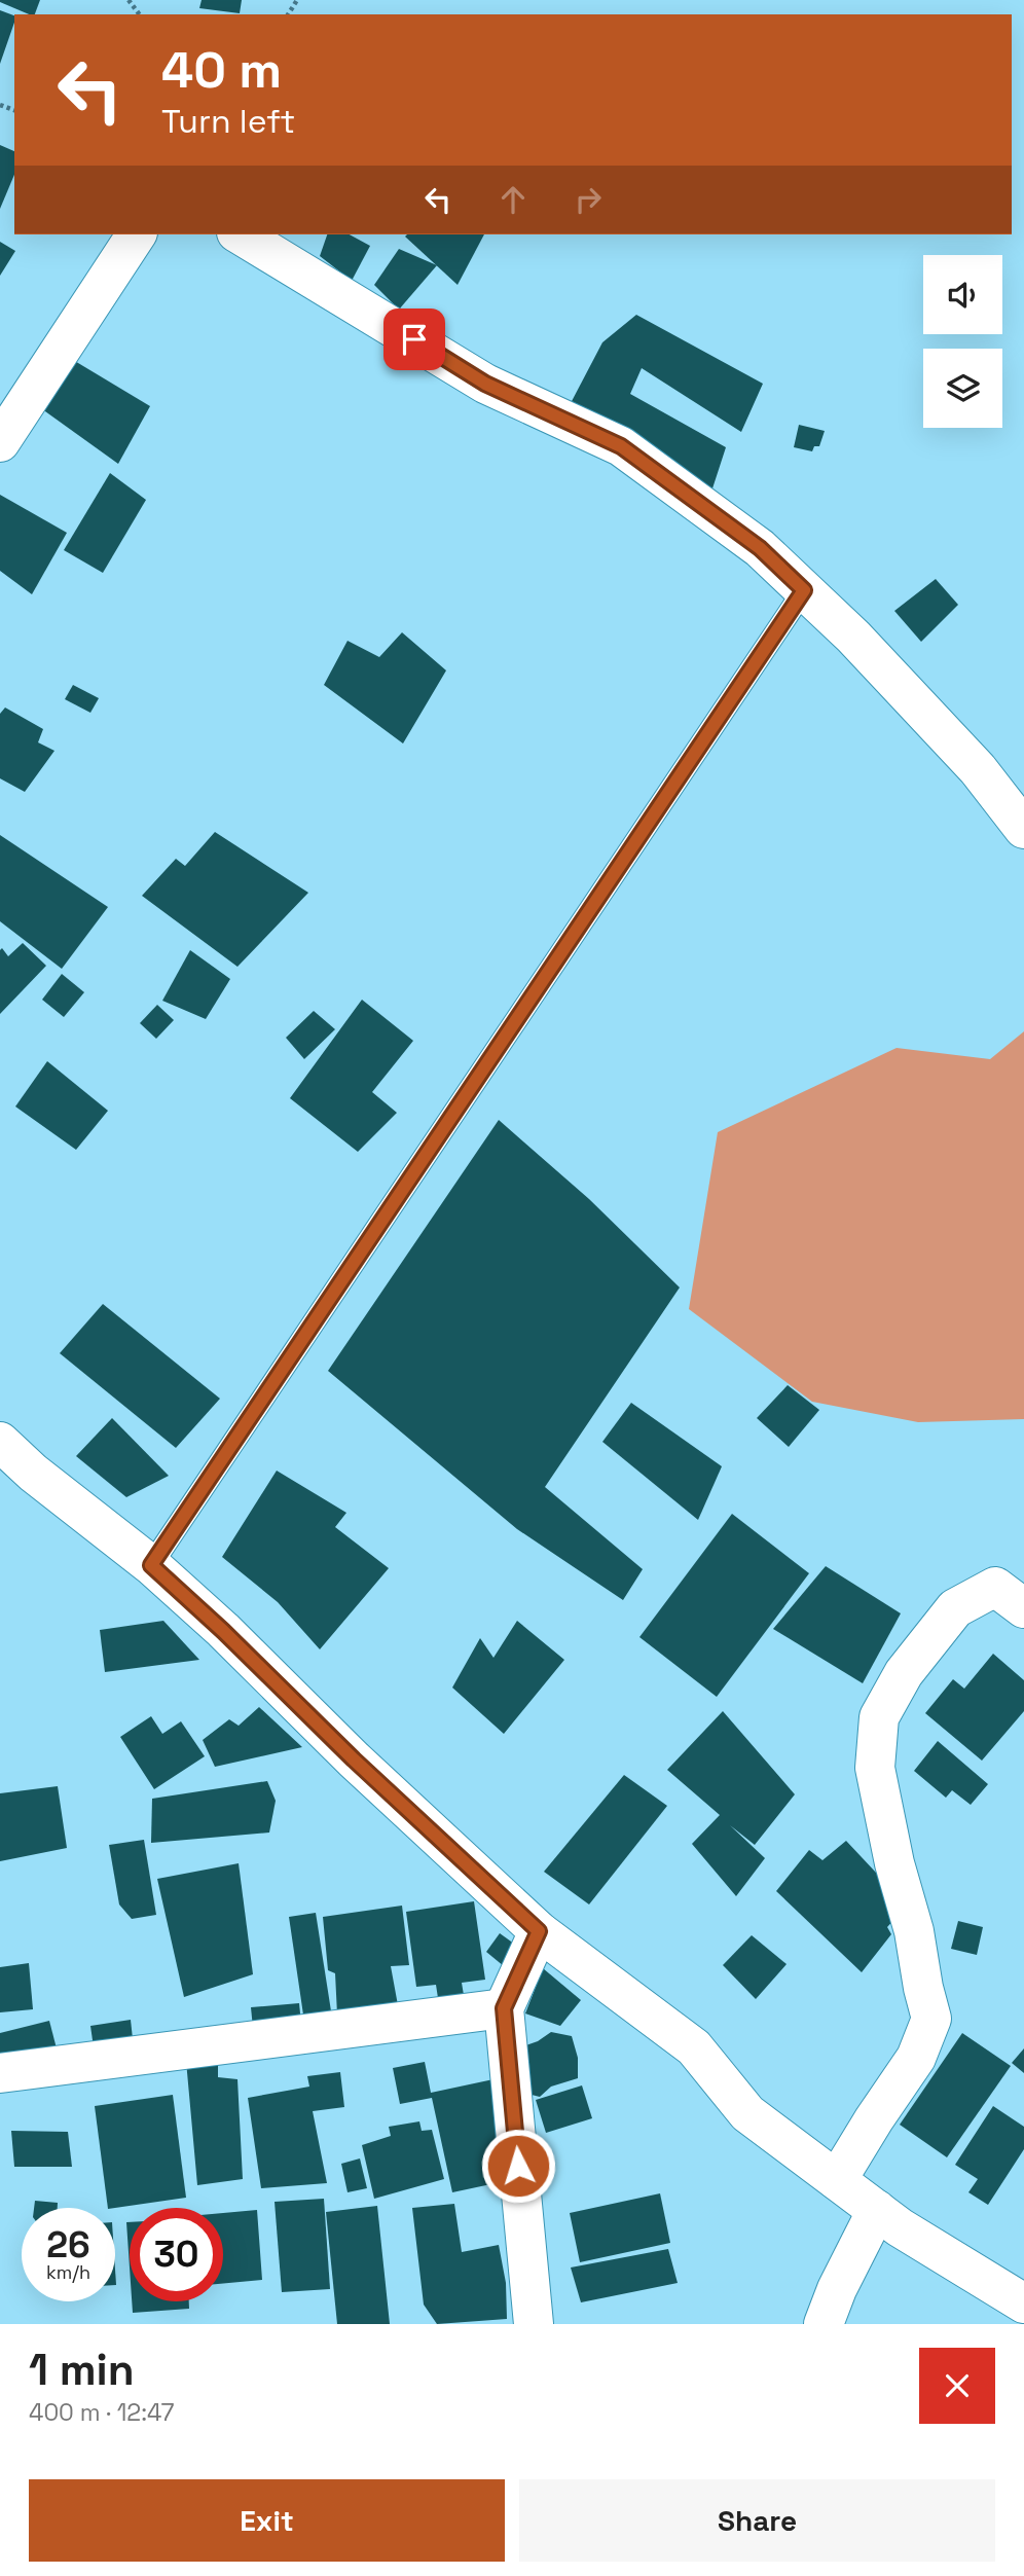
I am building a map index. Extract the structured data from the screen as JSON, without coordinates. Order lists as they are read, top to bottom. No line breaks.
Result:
{"page":{"turn":["40 m","Turn left"],"speed":"26 km/h","limit":"30","heading":["1 min","400 m · 12:47"],"buttons":["Exit","Share"]}}
